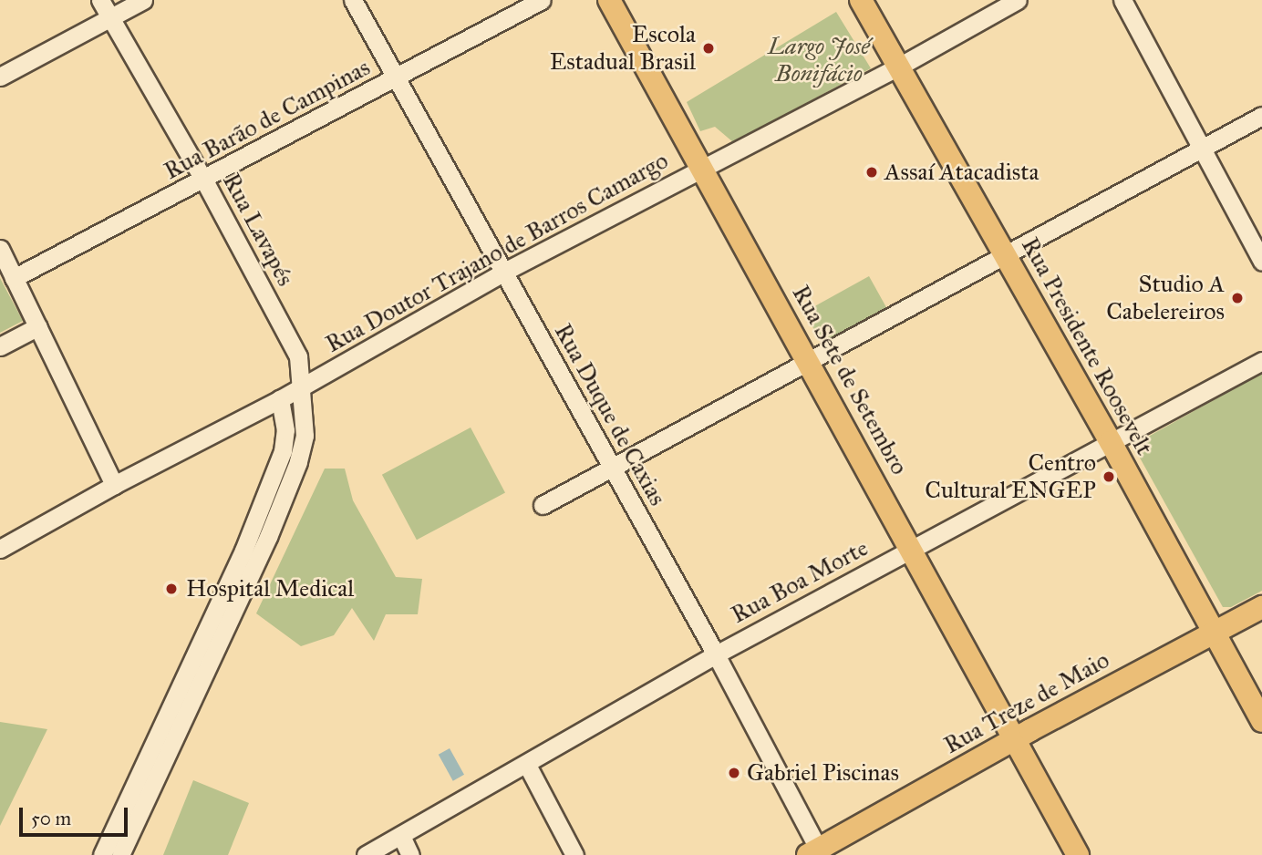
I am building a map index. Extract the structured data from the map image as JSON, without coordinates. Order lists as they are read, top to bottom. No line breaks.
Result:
{"streets":{"main road":["Rua Presidente Roosevelt","Rua Sete de Setembro","Rua Treze de Maio"],"street":["Rua Barão de Campinas","Rua Lavapés","Rua Doutor Trajano de Barros Camargo","Rua Duque de Caxias","Rua Boa Morte"]},"crossings":[["Rua Barão de Campinas","Rua Lavapés"],["Rua Barão de Campinas","Rua Duque de Caxias"],["Rua Lavapés","Rua Doutor Trajano de Barros Camargo"],["Rua Doutor Trajano de Barros Camargo","Rua Presidente Roosevelt"],["Rua Doutor Trajano de Barros Camargo","Rua Sete de Setembro"],["Rua Doutor Trajano de Barros Camargo","Rua Duque de Caxias"],["Rua Presidente Roosevelt","Rua Boa Morte"],["Rua Presidente Roosevelt","Rua Treze de Maio"],["Rua Sete de Setembro","Rua Boa Morte"],["Rua Sete de Setembro","Rua Treze de Maio"],["Rua Duque de Caxias","Rua Boa Morte"],["Rua Duque de Caxias","Rua Treze de Maio"]],"parks":["Largo José Bonifácio"],"places":["Escola Estadual Brasil","Assaí Atacadista","Studio A Cabelereiros","Centro Cultural ENGEP","Hospital Medical","Gabriel Piscinas"],"scale_bar":"50 m"}
